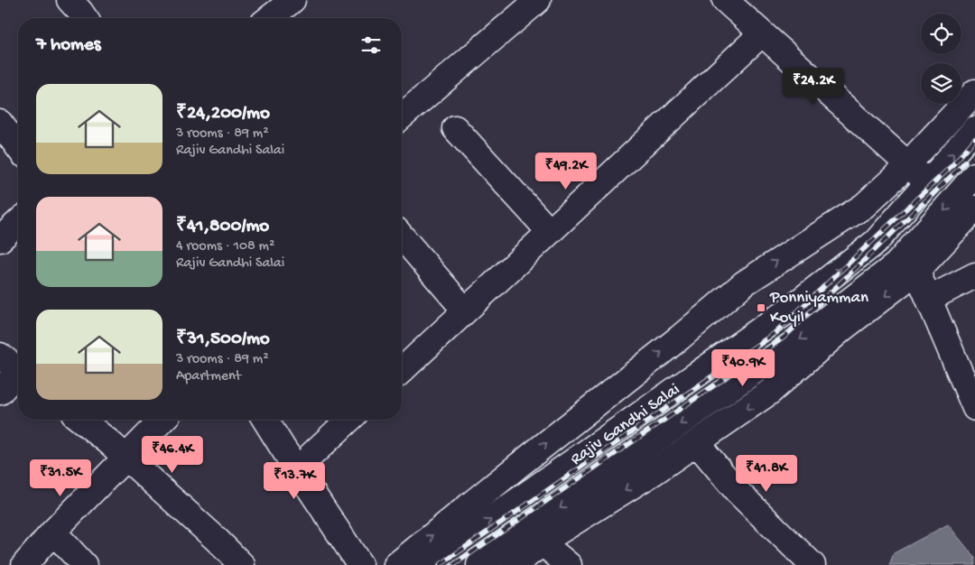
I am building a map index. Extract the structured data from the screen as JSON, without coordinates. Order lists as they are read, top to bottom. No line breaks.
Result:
{"streets":{"street":["Rajiv Gandhi Salai"]},"places":{"transit":["Ponniyamman Koyil"]},"page":{"heading":"7 homes","price":["₹24.2K","₹49.2K","₹40.9K","₹46.4K","₹41.8K","₹31.5K","₹13.7K"],"list":[{"name":"₹24,200/mo","note":"3 rooms · 89 m² · Rajiv Gandhi Salai"},{"name":"₹41,800/mo","note":"4 rooms · 108 m² · Rajiv Gandhi Salai"},{"name":"₹31,500/mo","note":"3 rooms · 89 m² · Apartment"}]}}
